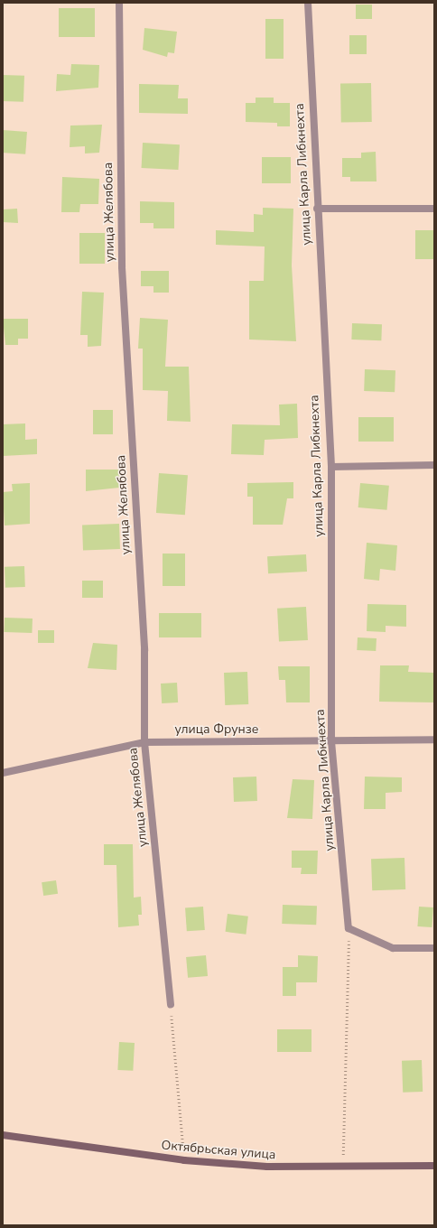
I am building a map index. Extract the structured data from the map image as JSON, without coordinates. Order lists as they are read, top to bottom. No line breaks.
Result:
{"streets":{"main road":["Октябрьская улица"],"street":["улица Карла Либкнехта","улица Желябова","улица Фрунзе"]},"crossings":[["улица Карла Либкнехта","улица Фрунзе"],["улица Желябова","улица Фрунзе"]]}
